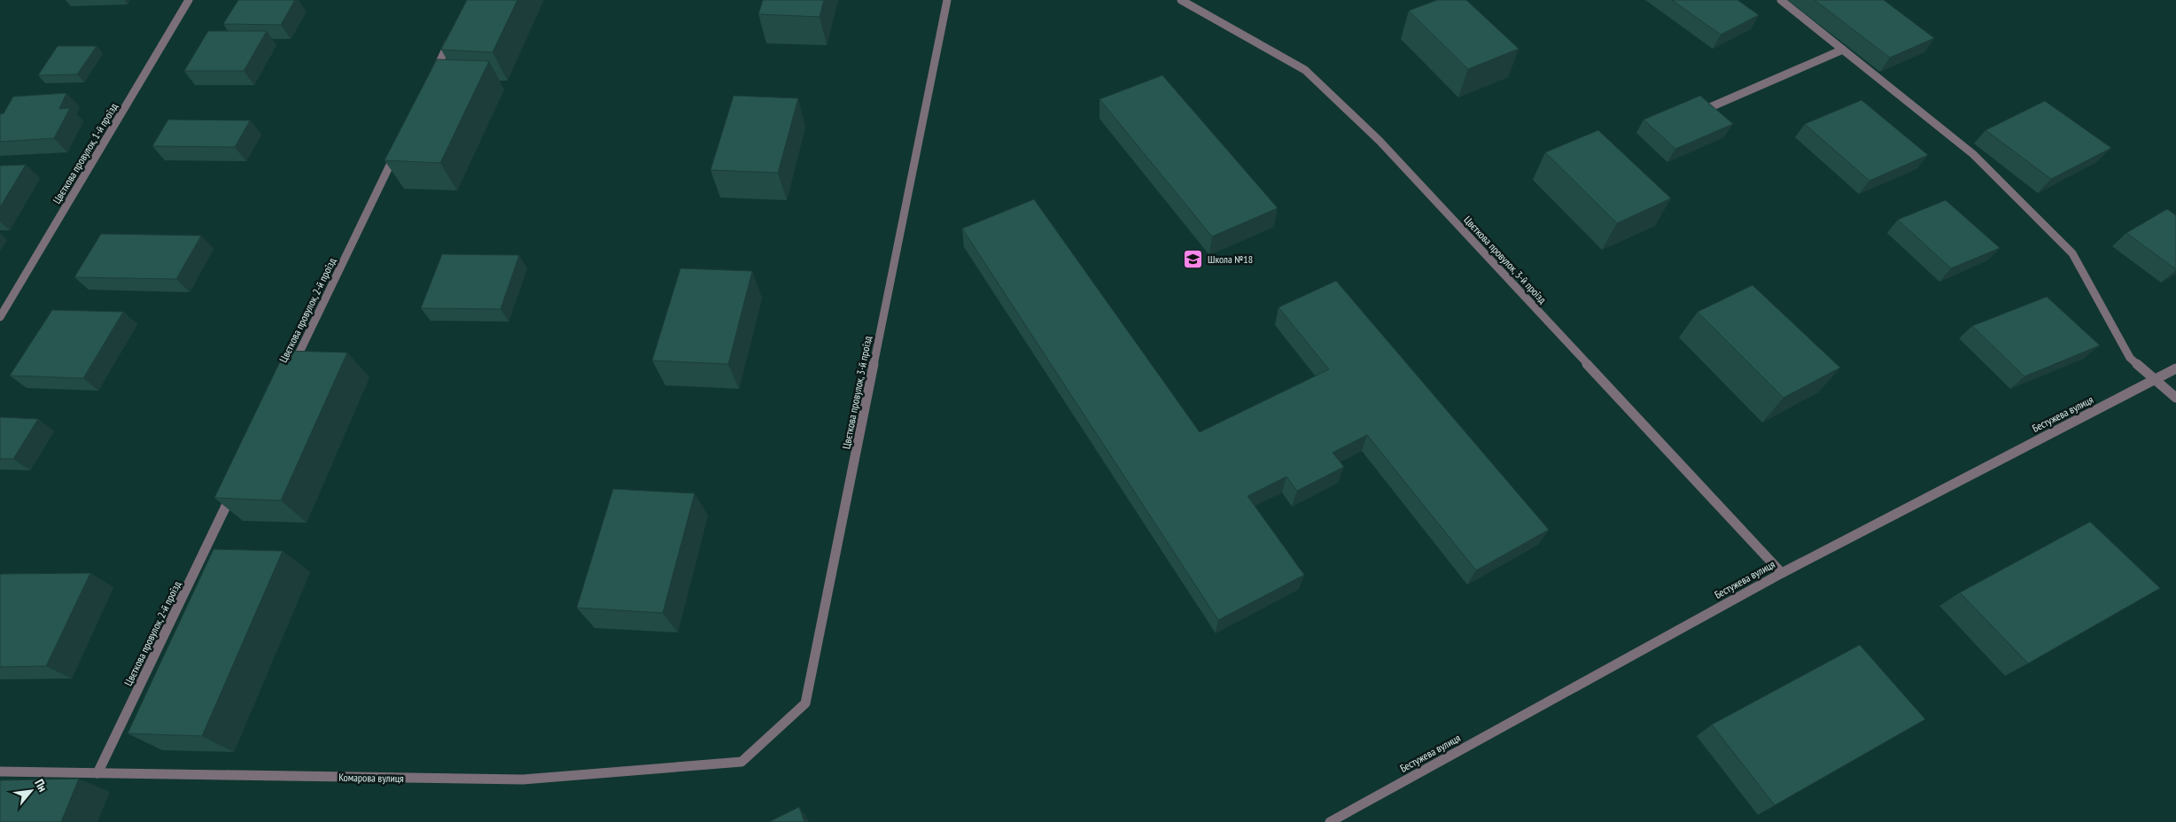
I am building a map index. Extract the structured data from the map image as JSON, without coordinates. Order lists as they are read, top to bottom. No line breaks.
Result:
{"streets":{"street":["Цвєткова провулок, 1-й проїзд","Цвєткова провулок, 3-й проїзд","Цвєткова провулок, 2-й проїзд","Бестужева вулиця","Комарова вулиця"]},"crossings":[["Цвєткова провулок, 3-й проїзд","Бестужева вулиця"],["Цвєткова провулок, 3-й проїзд","Комарова вулиця"],["Цвєткова провулок, 2-й проїзд","Комарова вулиця"]],"places":{"school or university":["Школа №18"]},"north":"top right"}
